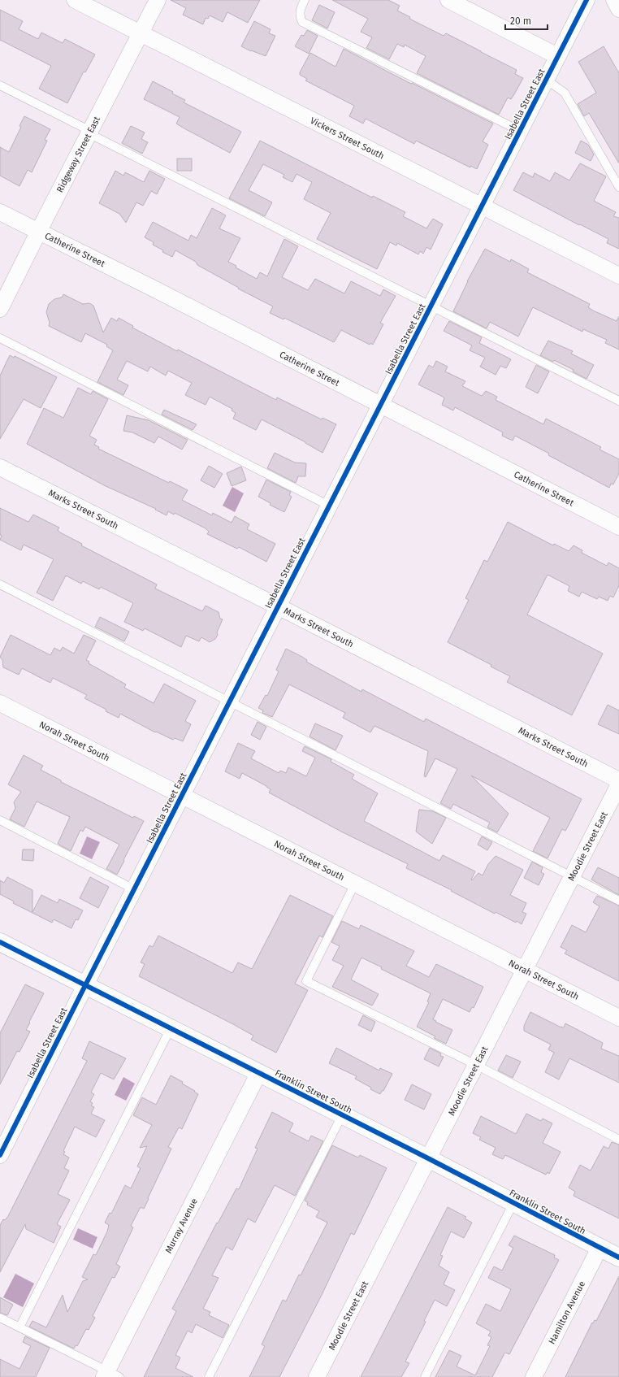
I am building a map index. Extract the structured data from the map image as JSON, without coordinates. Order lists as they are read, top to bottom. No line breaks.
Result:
{"streets":{"street":["Isabella Street East","Vickers Street South","Ridgeway Street East","Catherine Street","Marks Street South","Norah Street South","Moodie Street East","Franklin Street South","Murray Avenue","Hamilton Avenue"]},"crossings":[["Isabella Street East","Vickers Street South"],["Isabella Street East","Catherine Street"],["Isabella Street East","Marks Street South"],["Isabella Street East","Norah Street South"],["Isabella Street East","Franklin Street South"],["Vickers Street South","Ridgeway Street East"],["Ridgeway Street East","Catherine Street"],["Norah Street South","Moodie Street East"],["Moodie Street East","Franklin Street South"],["Franklin Street South","Murray Avenue"],["Franklin Street South","Hamilton Avenue"]],"scale_bar":"20 m"}
